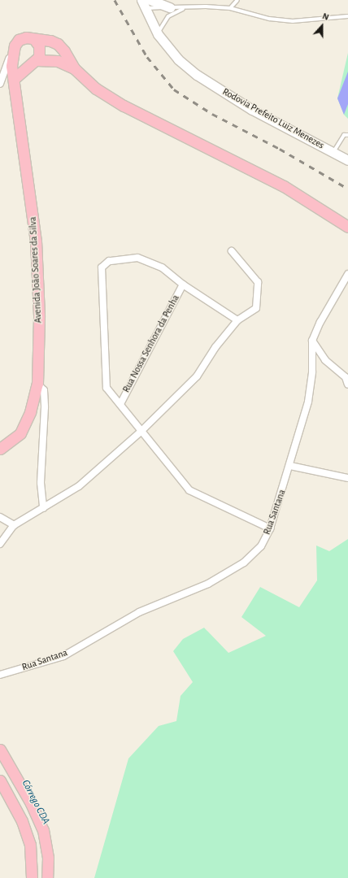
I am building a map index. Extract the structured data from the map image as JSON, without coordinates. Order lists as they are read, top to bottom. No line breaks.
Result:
{"streets":{"main road":["Rodovia Prefeito Luiz Menezes","Avenida João Soares da Silva"],"street":["Rua Nossa Senhora da Penha","Rua Santana"]},"crossings":[["Rua Nossa Senhora da Penha","Rua Santana"]],"water":["Córrego CDA"],"north":"top"}
